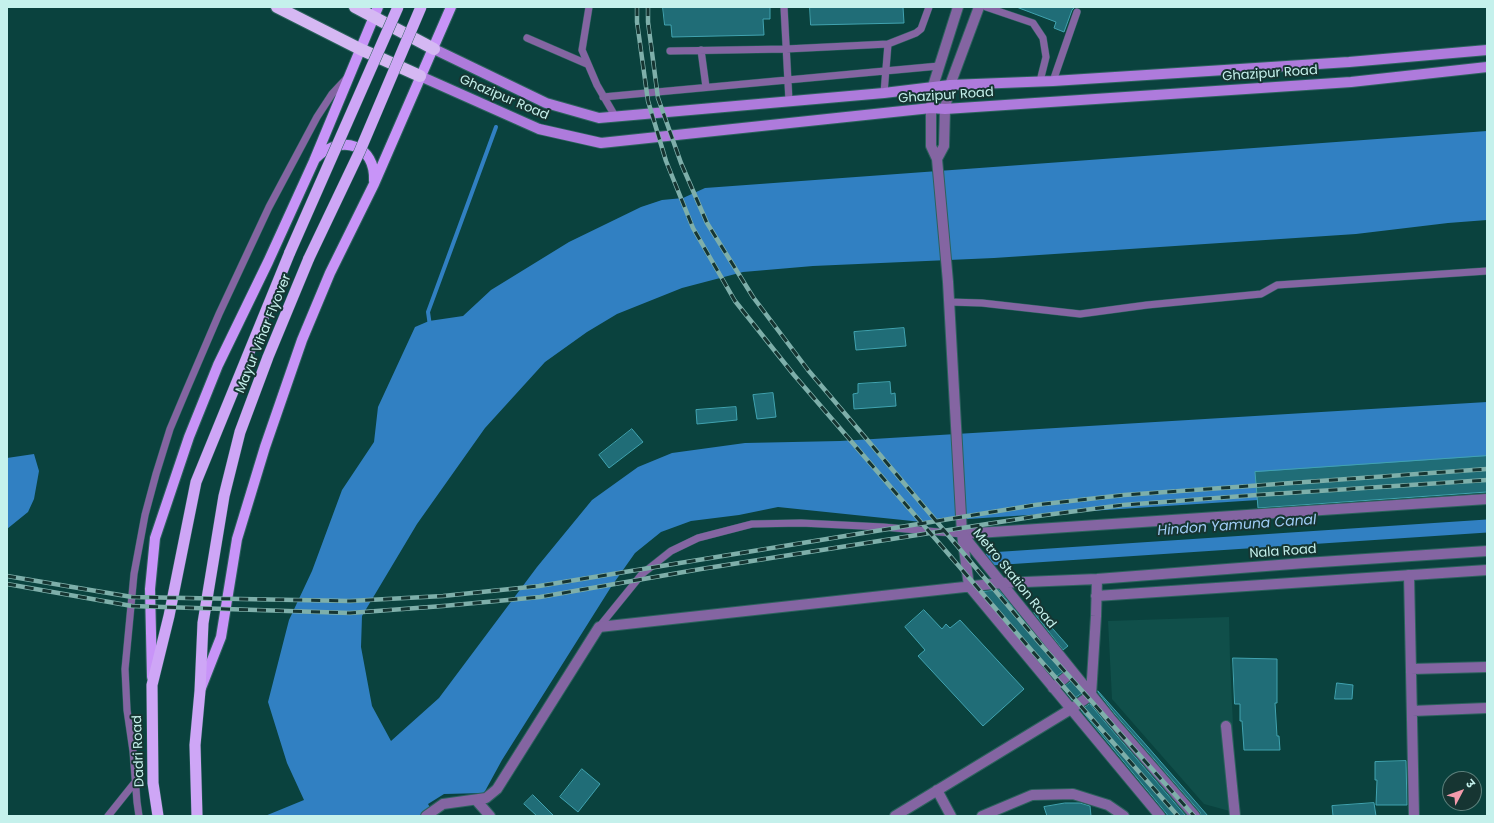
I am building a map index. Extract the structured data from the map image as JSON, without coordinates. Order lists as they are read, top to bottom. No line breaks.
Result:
{"streets":{"highway":["Mayur Vihar Flyover","Dadri Road"],"main road":["Ghazipur Road"],"street":["Nala Road","Metro Station Road"]},"crossings":[["Mayur Vihar Flyover","Dadri Road"],["Nala Road","Metro Station Road"]],"water":["Hindon Yamuna Canal"],"north":"top right"}
